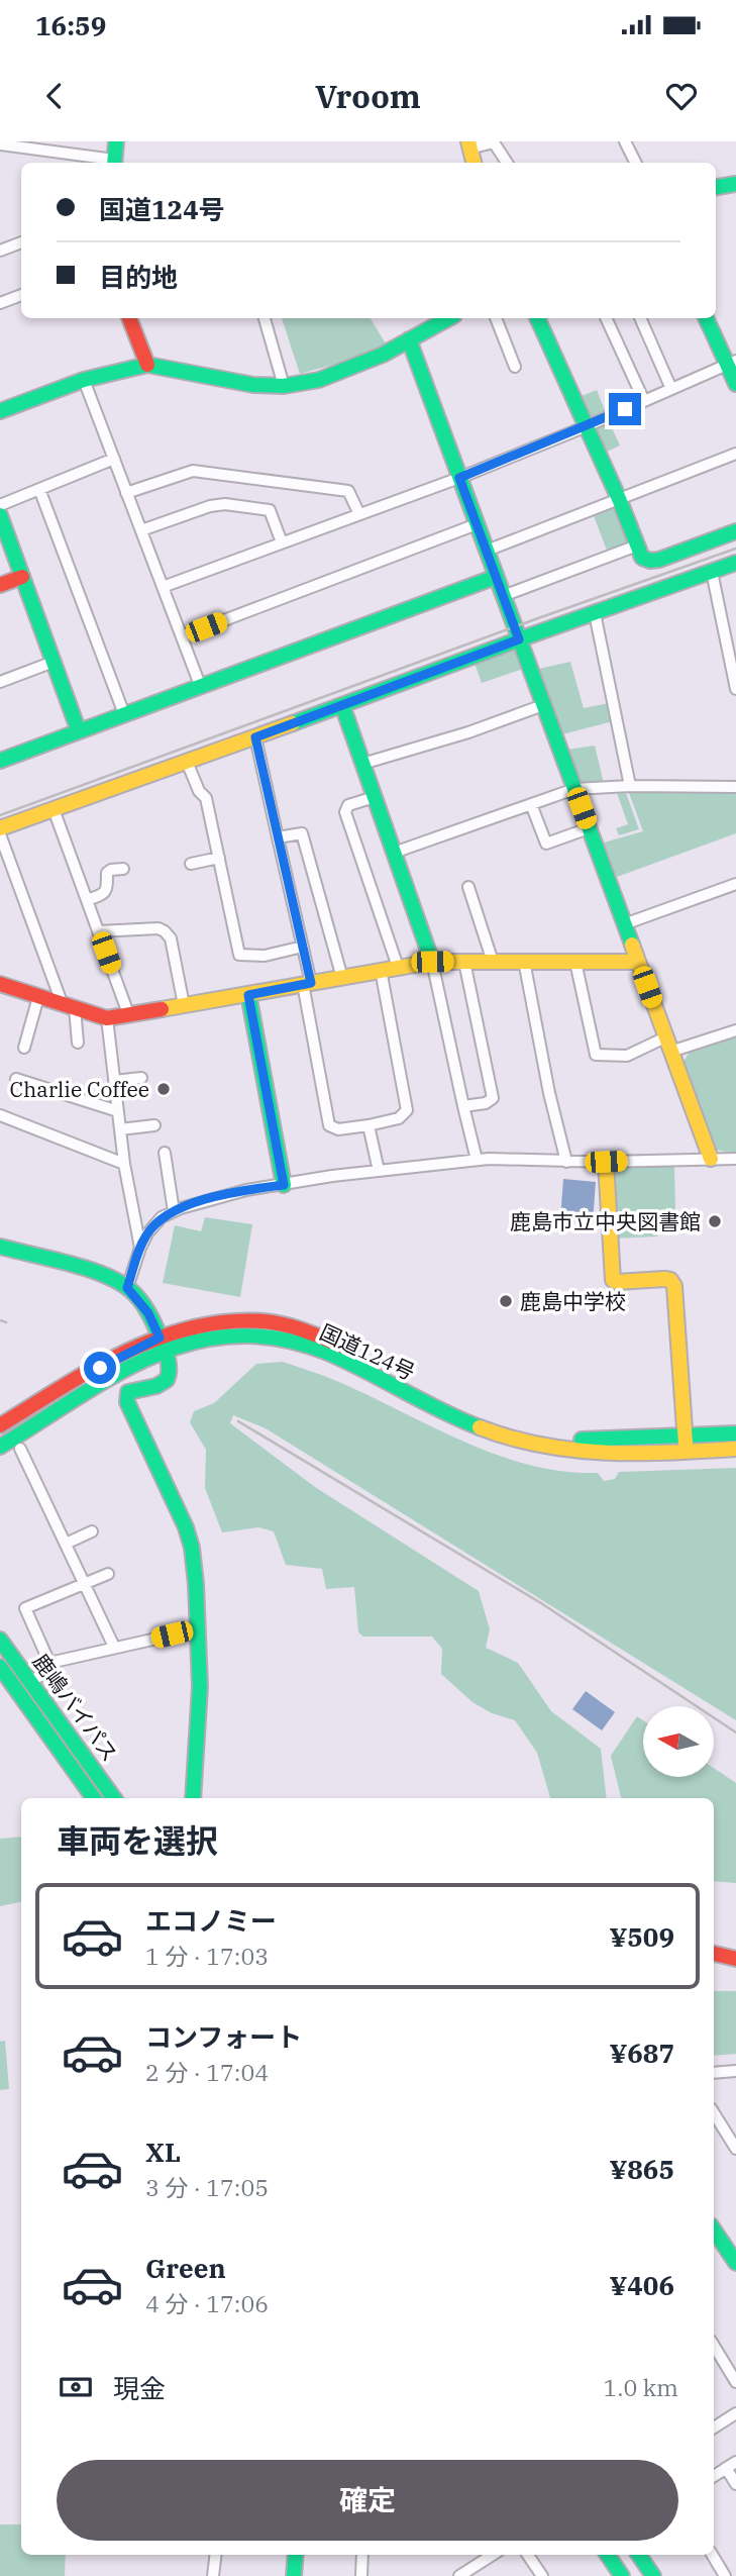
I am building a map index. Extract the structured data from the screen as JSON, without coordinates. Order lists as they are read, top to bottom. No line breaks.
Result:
{"streets":{"main road":["国道124号","鹿嶋バイパス"]},"places":["Charlie Coffee","鹿島市立中央図書館","鹿島中学校"],"north":"left","page":{"status":"16:59","header":"Vroom","banner":["国道124号","目的地"],"heading":"車両を選択","list":[{"name":"エコノミー","note":"1 分 · 17:03","value":"¥509"},{"name":"コンフォート","note":"2 分 · 17:04","value":"¥687"},{"name":"XL","note":"3 分 · 17:05","value":"¥865"},{"name":"Green","note":"4 分 · 17:06","value":"¥406"}],"pay":["現金","1.0 km"],"buttons":"確定"}}
